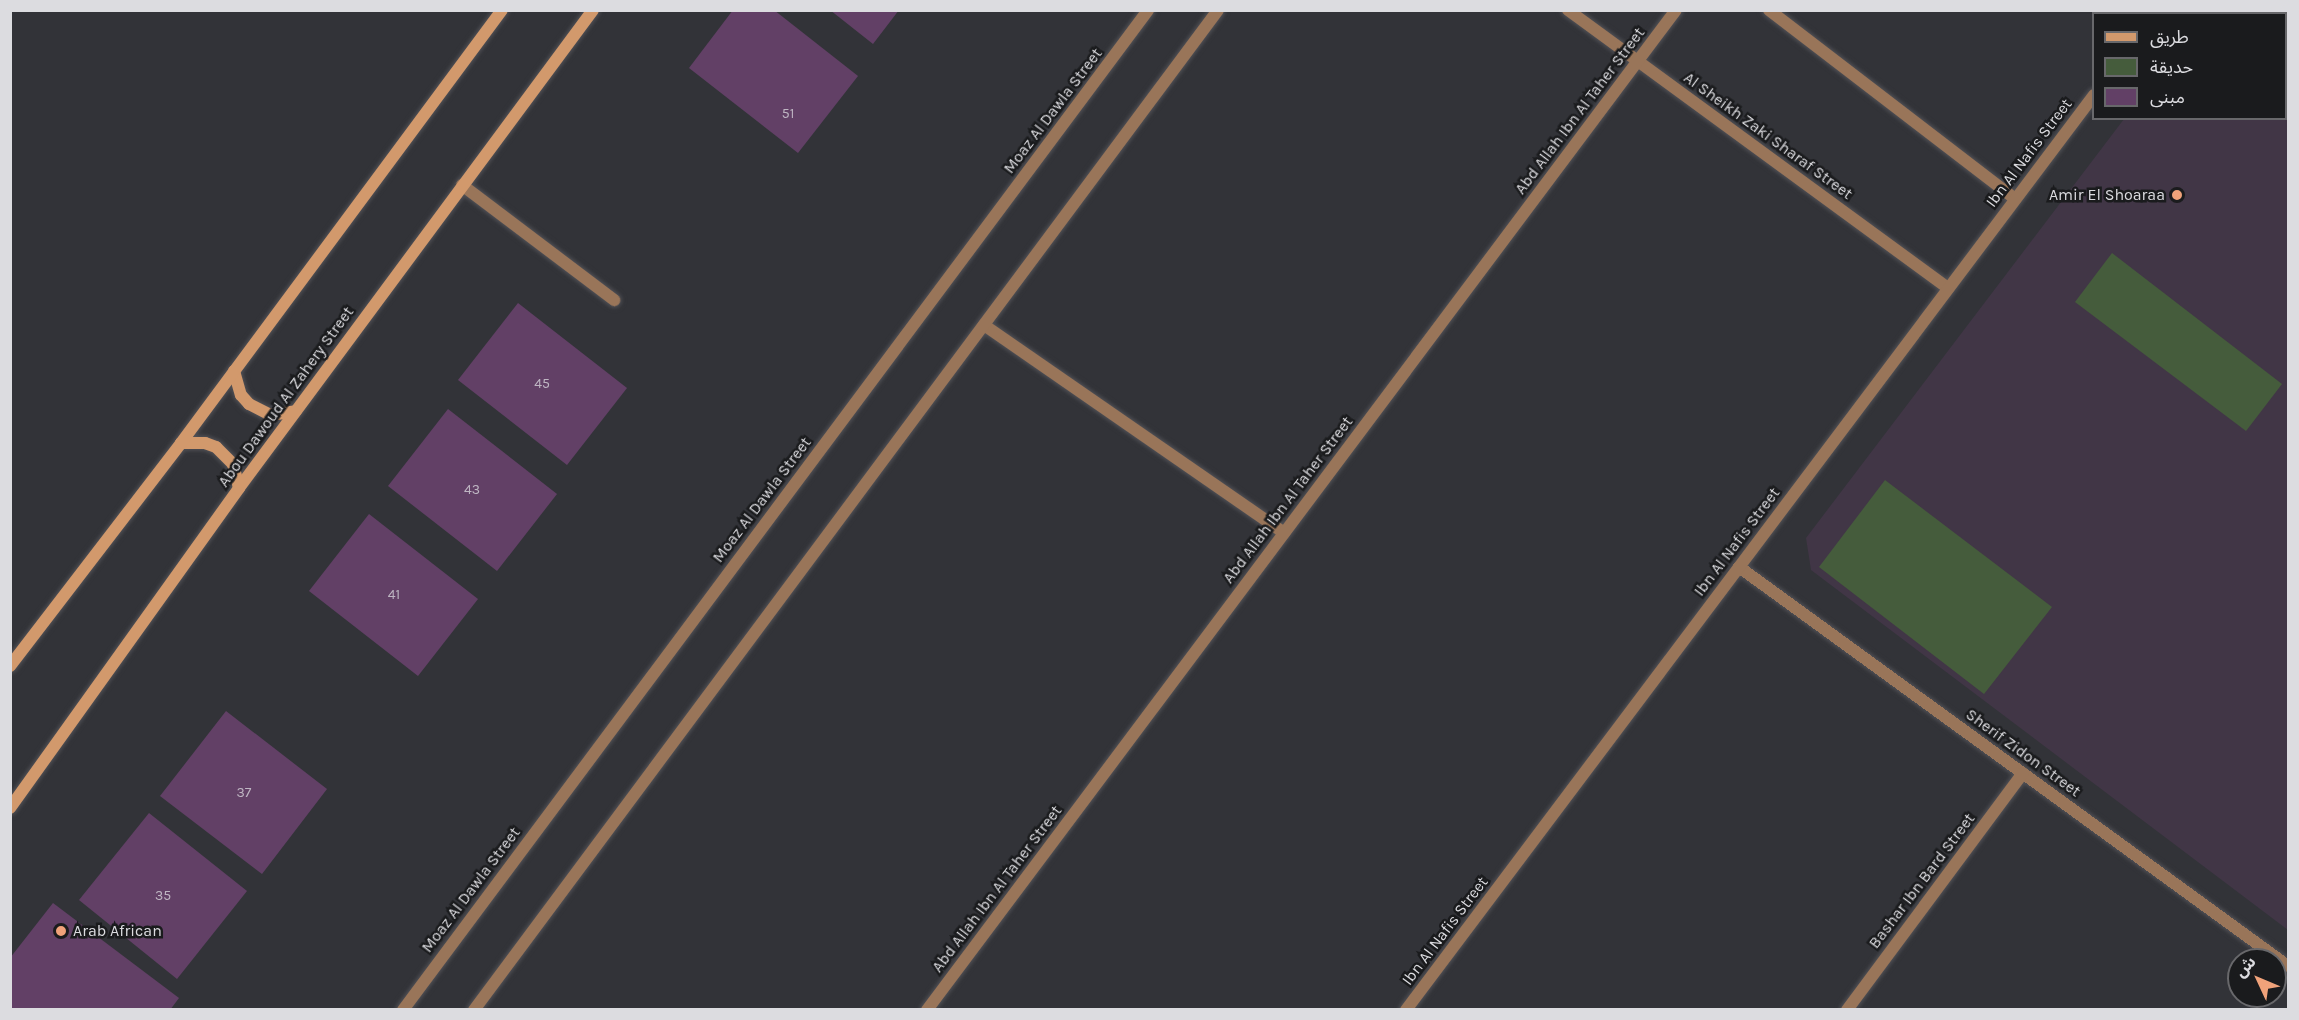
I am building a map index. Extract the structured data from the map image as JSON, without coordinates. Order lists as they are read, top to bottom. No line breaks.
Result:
{"streets":{"street":["Moaz Al Dawla Street","Abd Allah Ibn Al Taher Street","Al Sheikh Zaki Sharaf Street","Ibn Al Nafis Street","Abou Dawoud Al Zahery Street","Sherif Zidon Street","Bashar Ibn Bard Street"]},"crossings":[["Abd Allah Ibn Al Taher Street","Al Sheikh Zaki Sharaf Street"],["Al Sheikh Zaki Sharaf Street","Ibn Al Nafis Street"],["Ibn Al Nafis Street","Sherif Zidon Street"],["Sherif Zidon Street","Bashar Ibn Bard Street"]],"places":["Amir El Shoaraa","Arab African"],"house_numbers":["51","45","43","41","37","35"],"legend":["طريق","حديقة","مبنى"],"north":"top left"}
